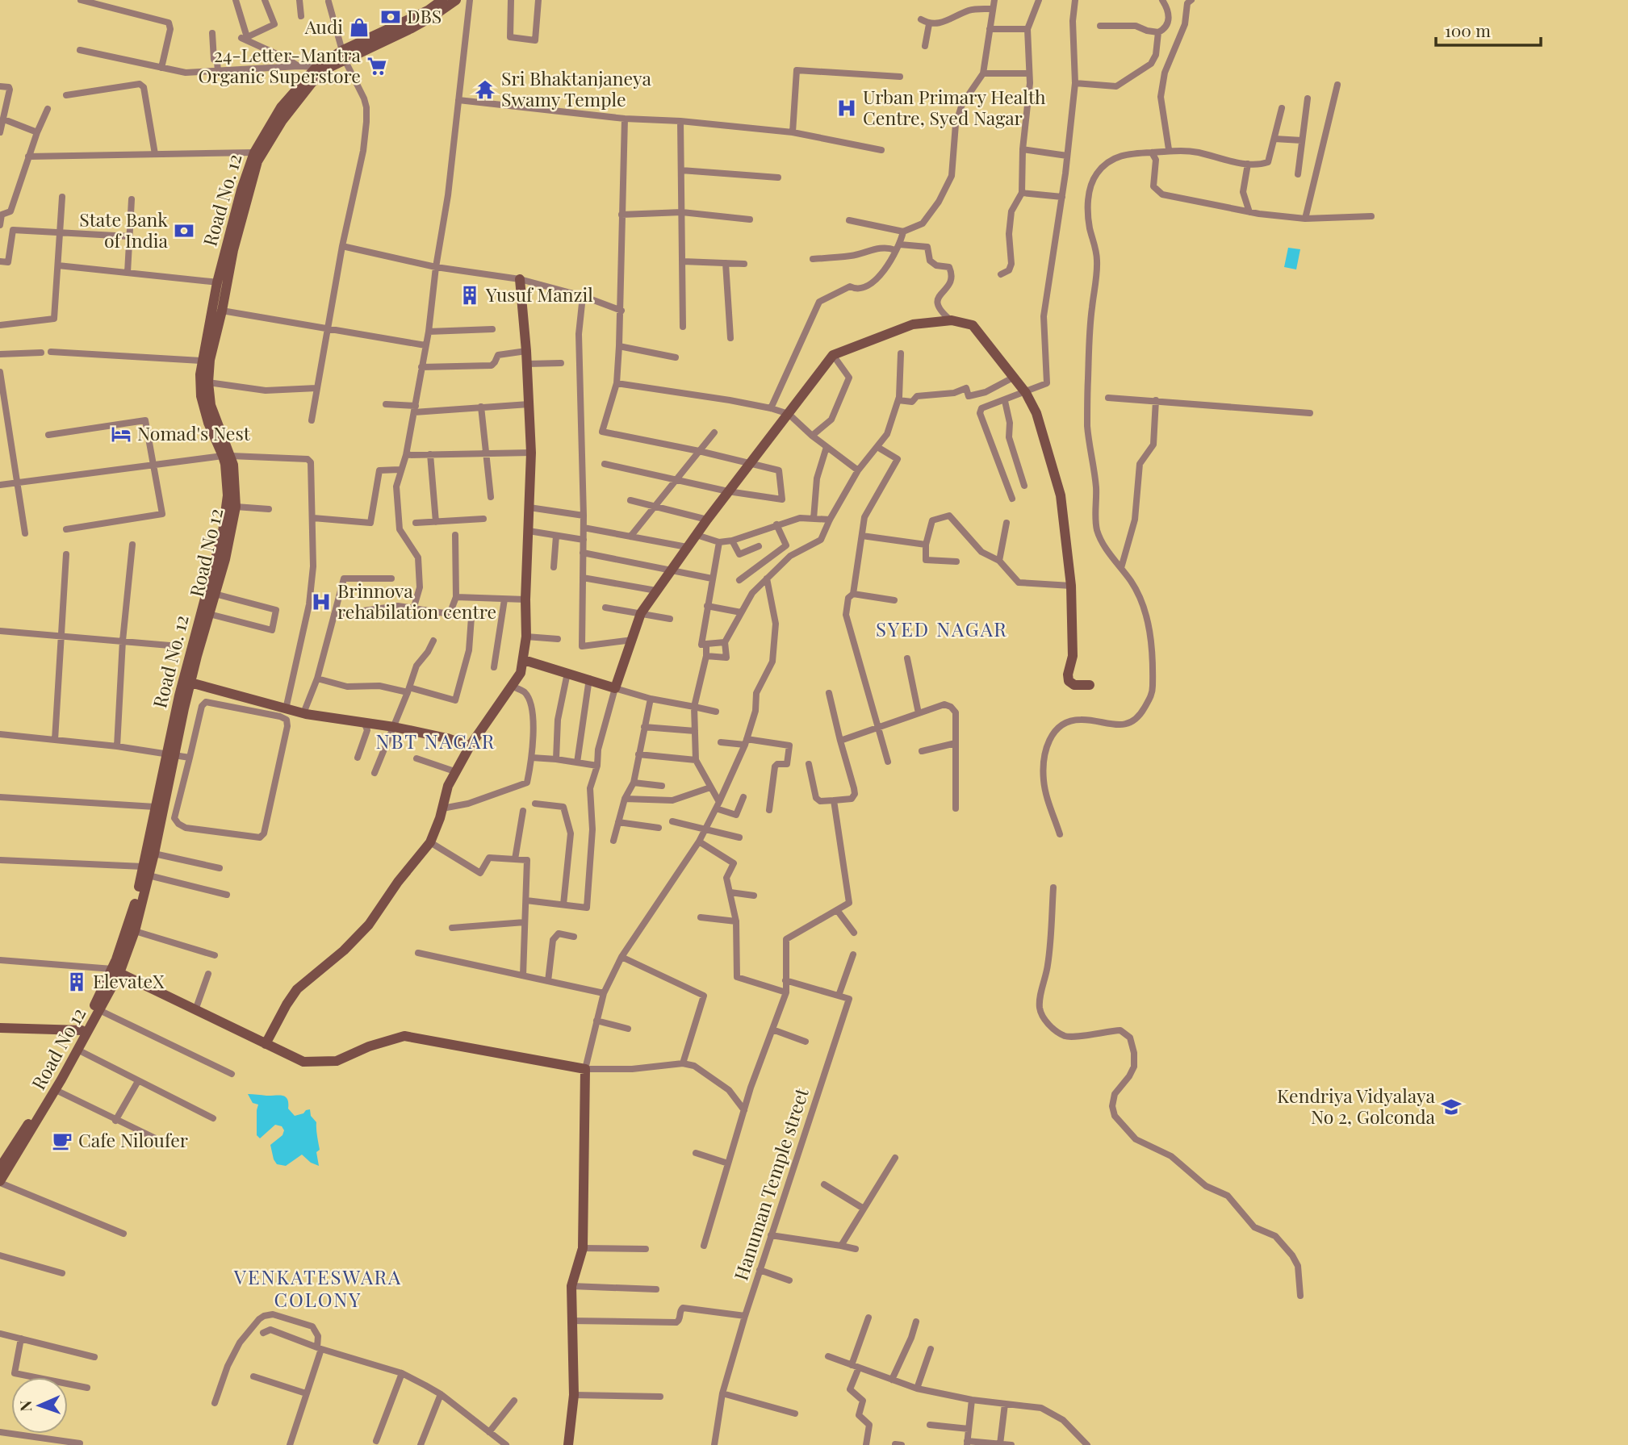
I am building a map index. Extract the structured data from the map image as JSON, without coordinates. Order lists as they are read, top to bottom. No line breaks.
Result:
{"streets":{"street":["Road No. 12","Road No 12","Hanuman Temple street"]},"crossings":[["Road No. 12","Road No 12"]],"districts":["SYED NAGAR","NBT NAGAR","VENKATESWARA COLONY"],"places":{"bank":["DBS","State Bank of India"],"shop":["Audi"],"supermarket":["24-Letter-Mantra Organic Superstore"],"temple":["Sri Bhaktanjaneya Swamy Temple"],"hospital":["Urban Primary Health Centre, Syed Nagar","Brinnova rehabilation centre"],"building":["Yusuf Manzil","ElevateX"],"hotel":["Nomad's Nest"],"school or university":["Kendriya Vidyalaya No 2, Golconda"],"cafe":["Cafe Niloufer"]},"scale_bar":"100 m","north":"left"}
